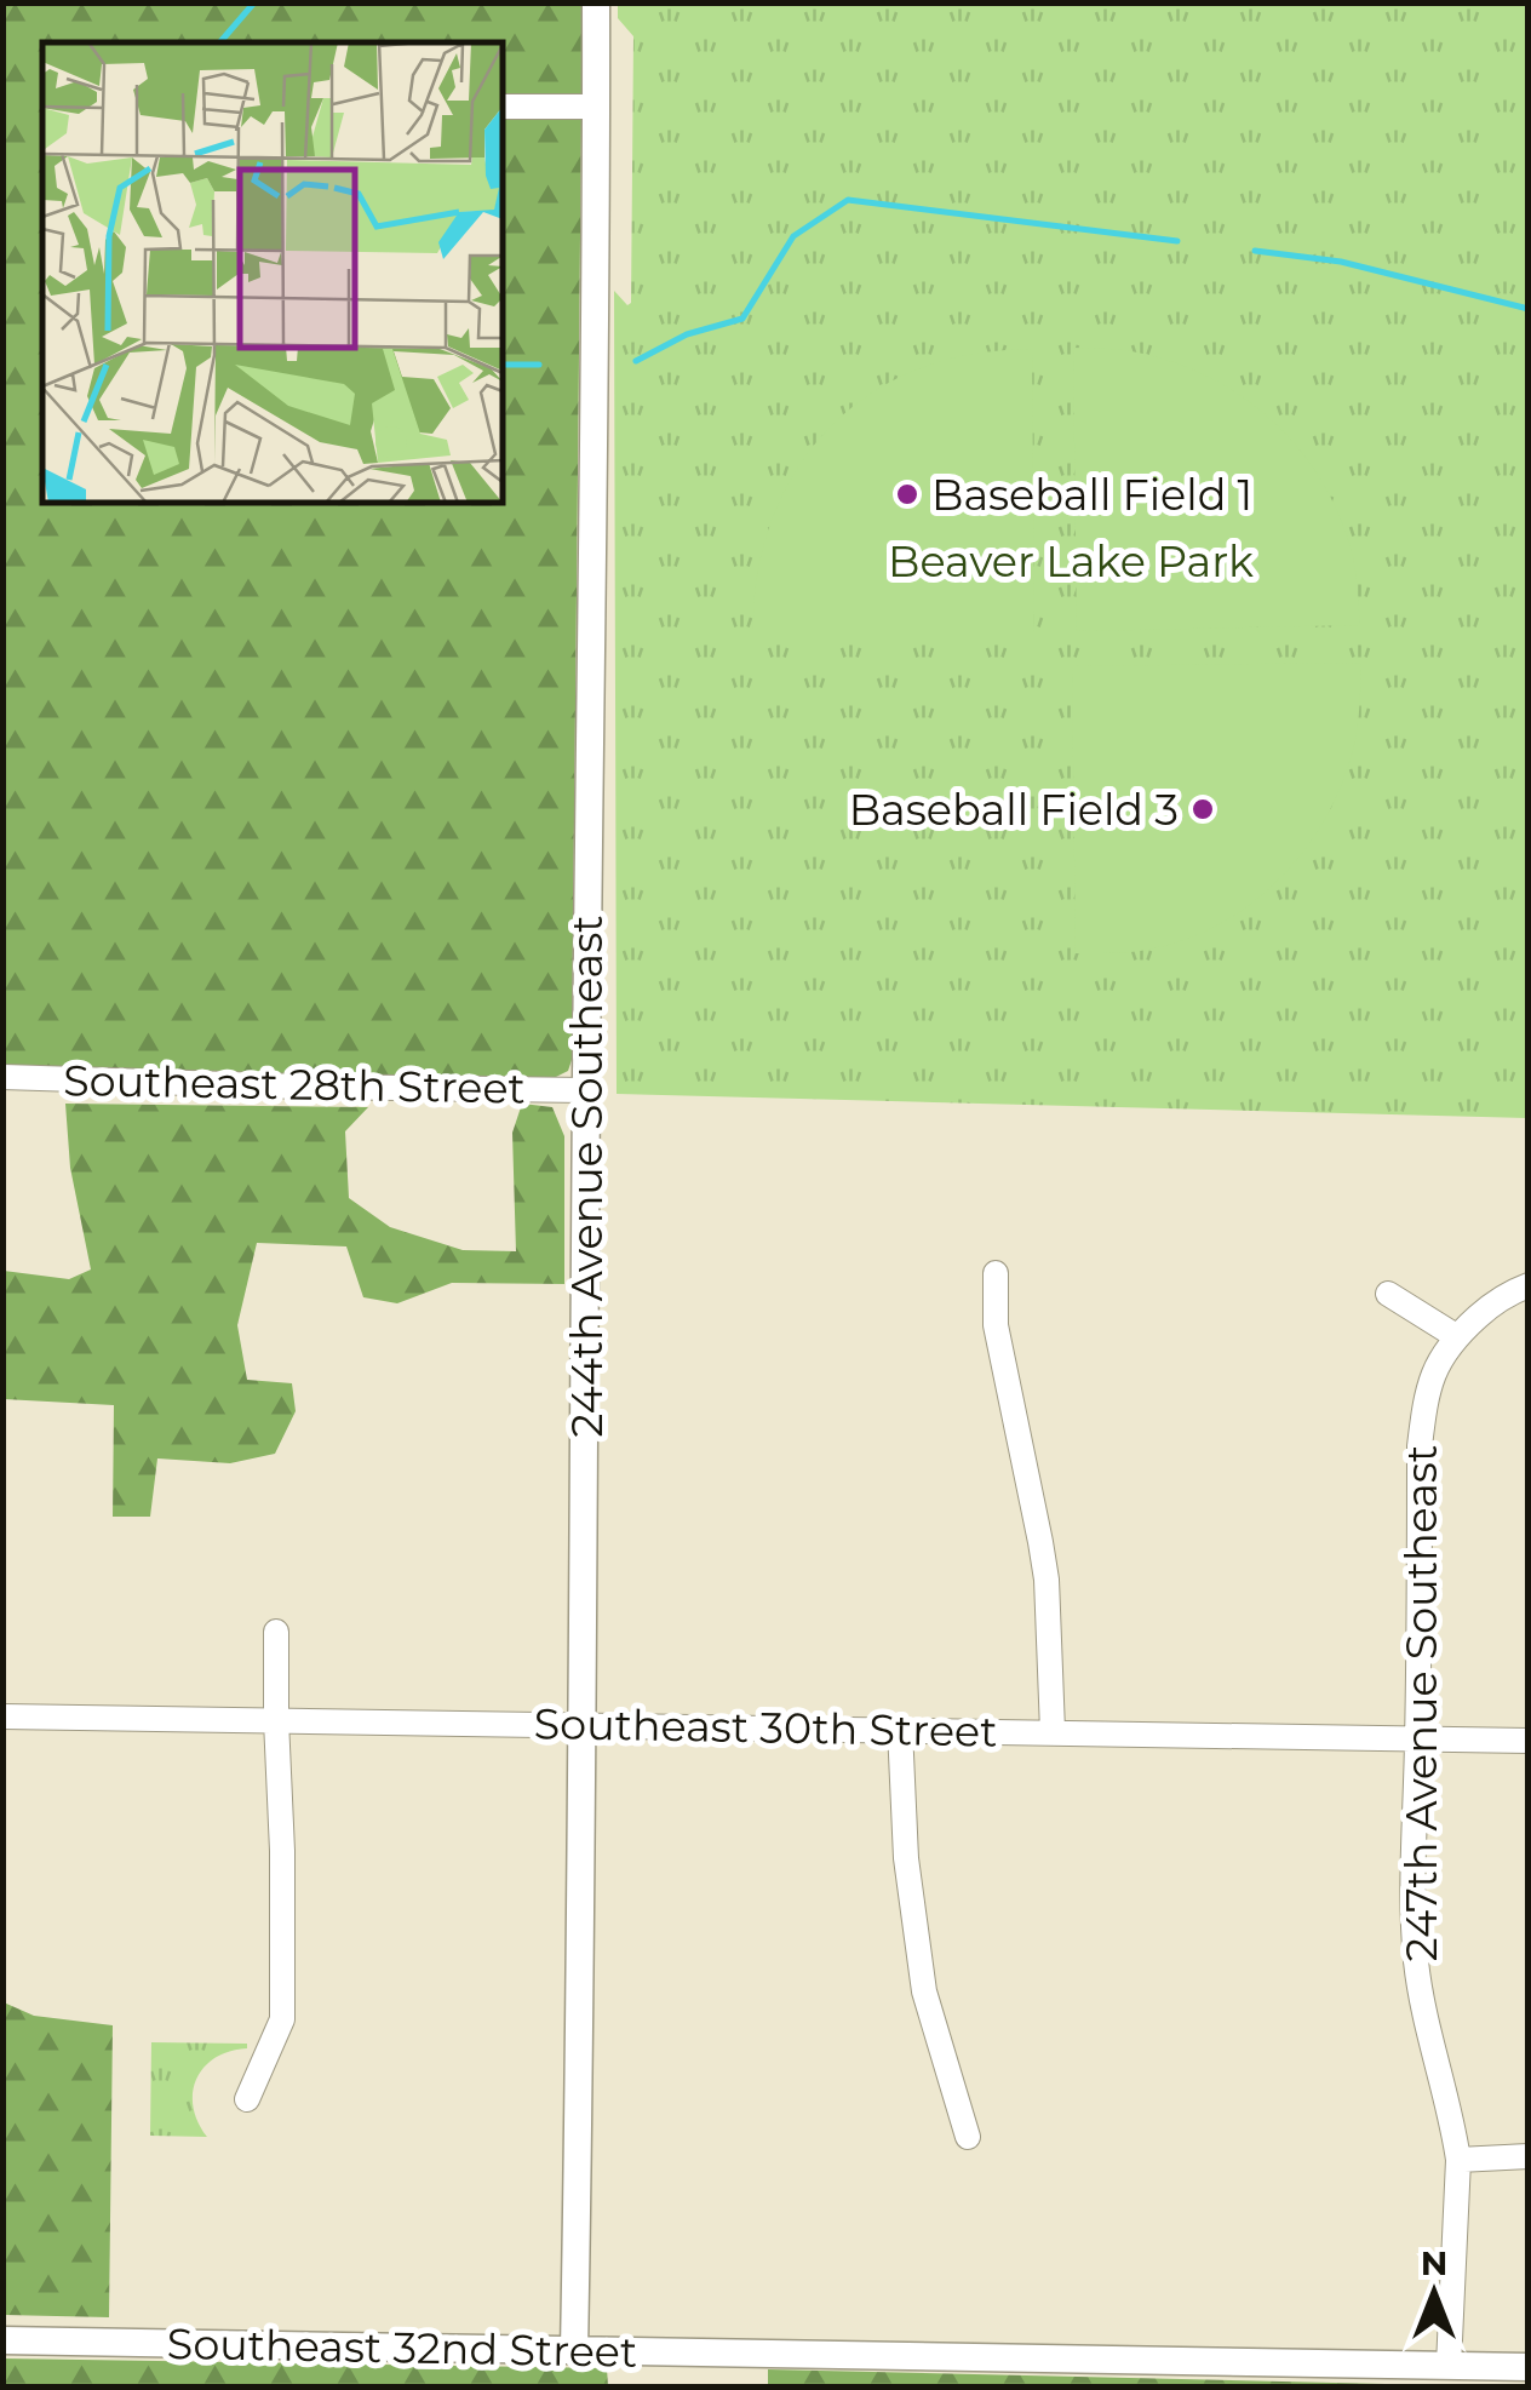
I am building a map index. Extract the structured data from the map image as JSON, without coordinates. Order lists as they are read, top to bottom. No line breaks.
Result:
{"streets":{"street":["Southeast 28th Street","244th Avenue Southeast","247th Avenue Southeast","Southeast 30th Street","Southeast 32nd Street"]},"crossings":[["Southeast 28th Street","244th Avenue Southeast"],["244th Avenue Southeast","Southeast 30th Street"],["244th Avenue Southeast","Southeast 32nd Street"],["247th Avenue Southeast","Southeast 30th Street"],["247th Avenue Southeast","Southeast 32nd Street"]],"parks":["Beaver Lake Park"],"places":["Baseball Field 1","Baseball Field 3"],"north":"top"}
